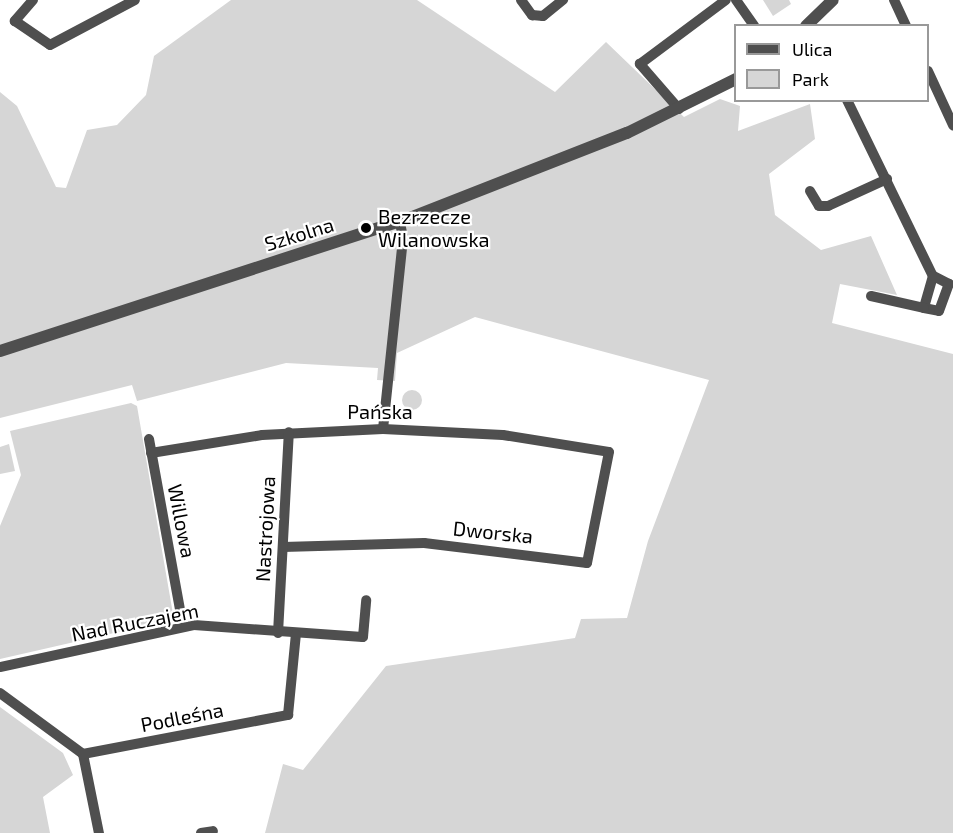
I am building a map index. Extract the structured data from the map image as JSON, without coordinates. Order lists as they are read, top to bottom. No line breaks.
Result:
{"streets":{"street":["Szkolna","Pańska","Willowa","Nastrojowa","Dworska","Nad Ruczajem","Podleśna"]},"crossings":[["Pańska","Willowa"],["Pańska","Nastrojowa"],["Pańska","Dworska"],["Nastrojowa","Dworska"],["Nastrojowa","Nad Ruczajem"],["Nad Ruczajem","Podleśna"]],"places":["Bezrzecze Wilanowska"],"legend":["Ulica","Park"]}
